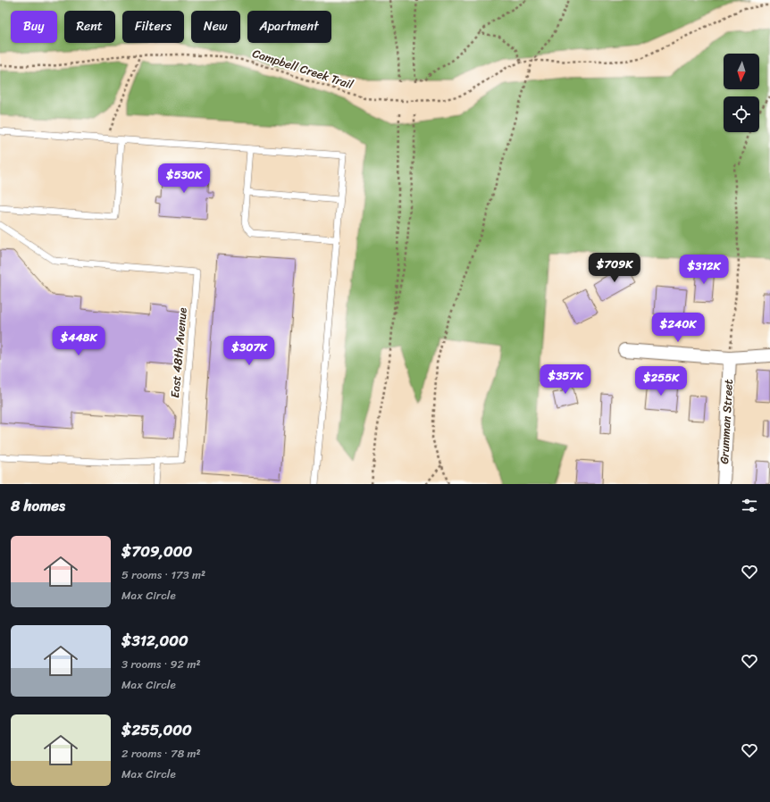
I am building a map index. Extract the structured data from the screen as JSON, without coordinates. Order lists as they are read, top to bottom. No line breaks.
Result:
{"streets":{"street":["Grumman Street"],"lane":["East 48th Avenue"],"path":["Campbell Creek Trail"]},"north":"bottom","page":{"chip":["Buy","Rent","Filters","New","Apartment"],"price":["$530K","$709K","$312K","$240K","$448K","$307K","$357K","$255K"],"heading":"8 homes","list":[{"name":"$709,000","note":"5 rooms · 173 m² · Max Circle"},{"name":"$312,000","note":"3 rooms · 92 m² · Max Circle"},{"name":"$255,000","note":"2 rooms · 78 m² · Max Circle"}]}}
